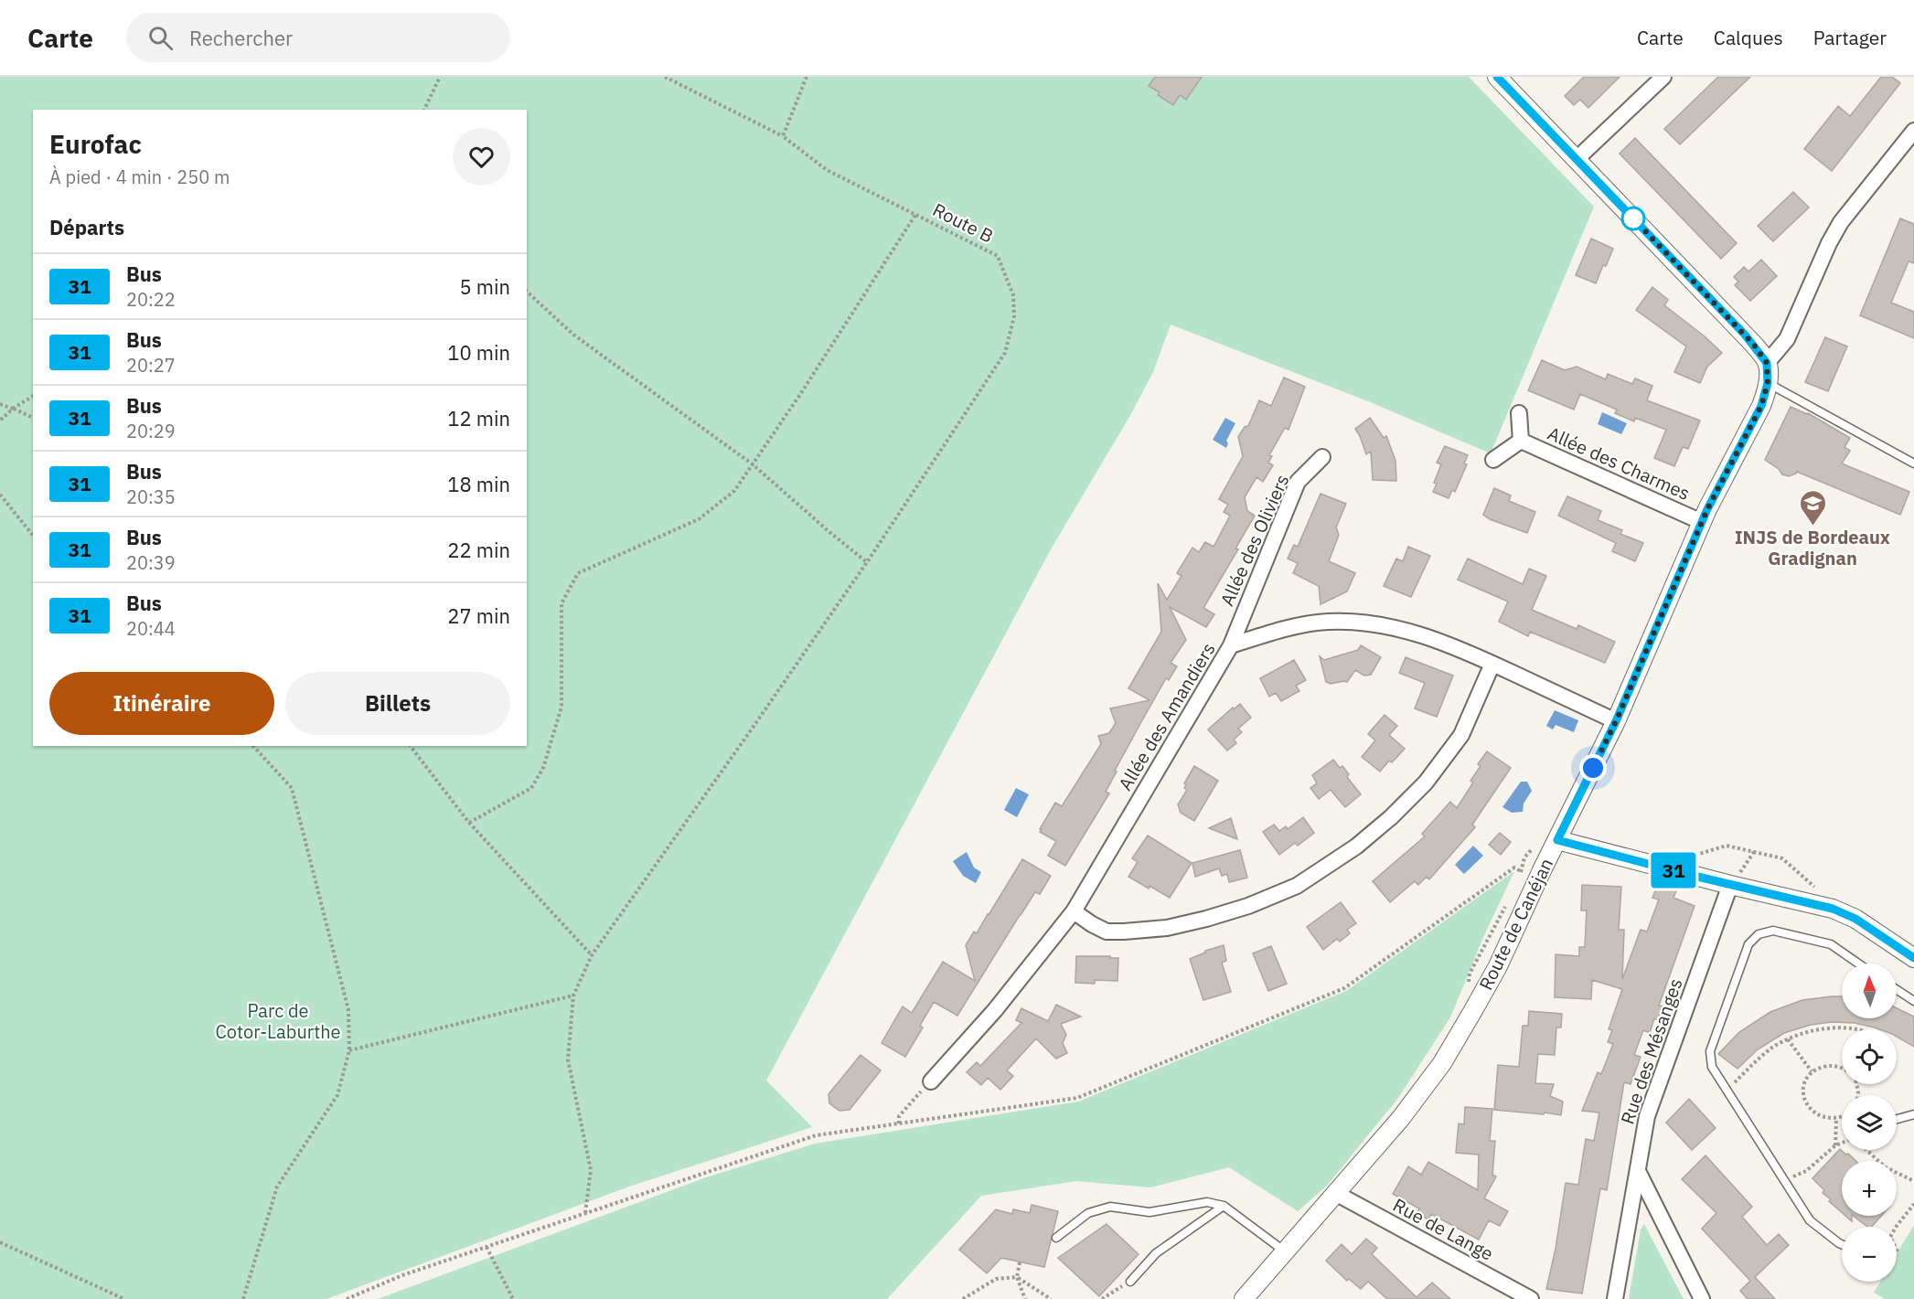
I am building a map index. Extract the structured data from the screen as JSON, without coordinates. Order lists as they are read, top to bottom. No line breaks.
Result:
{"streets":{"street":["Allée des Charmes","Allée des Oliviers","Allée des Amandiers","Route de Canéjan","Rue des Mésanges","Rue de Lange"],"path":["Route B"]},"crossings":[["Allée des Charmes","Route de Canéjan"],["Allée des Oliviers","Allée des Amandiers"],["Allée des Amandiers","Route de Canéjan"],["Route de Canéjan","Rue de Lange"]],"parks":["Parc de Cotor-Laburthe"],"places":{"school or university":["INJS de Bordeaux Gradignan"]},"lines":["bus line 31"],"north":"top","page":{"header":"Carte","search":"Rechercher","nav":["Carte","Calques","Partager"],"on_map":"31","heading":[["Eurofac","À pied · 4 min · 250 m"],"Départs"],"list":[{"mark":"31","name":"Bus","note":"20:22","value":"5 min"},{"mark":"31","name":"Bus","note":"20:27","value":"10 min"},{"mark":"31","name":"Bus","note":"20:29","value":"12 min"},{"mark":"31","name":"Bus","note":"20:35","value":"18 min"},{"mark":"31","name":"Bus","note":"20:39","value":"22 min"},{"mark":"31","name":"Bus","note":"20:44","value":"27 min"}],"buttons":["Itinéraire","Billets"],"map_buttons":["+","−"]}}
